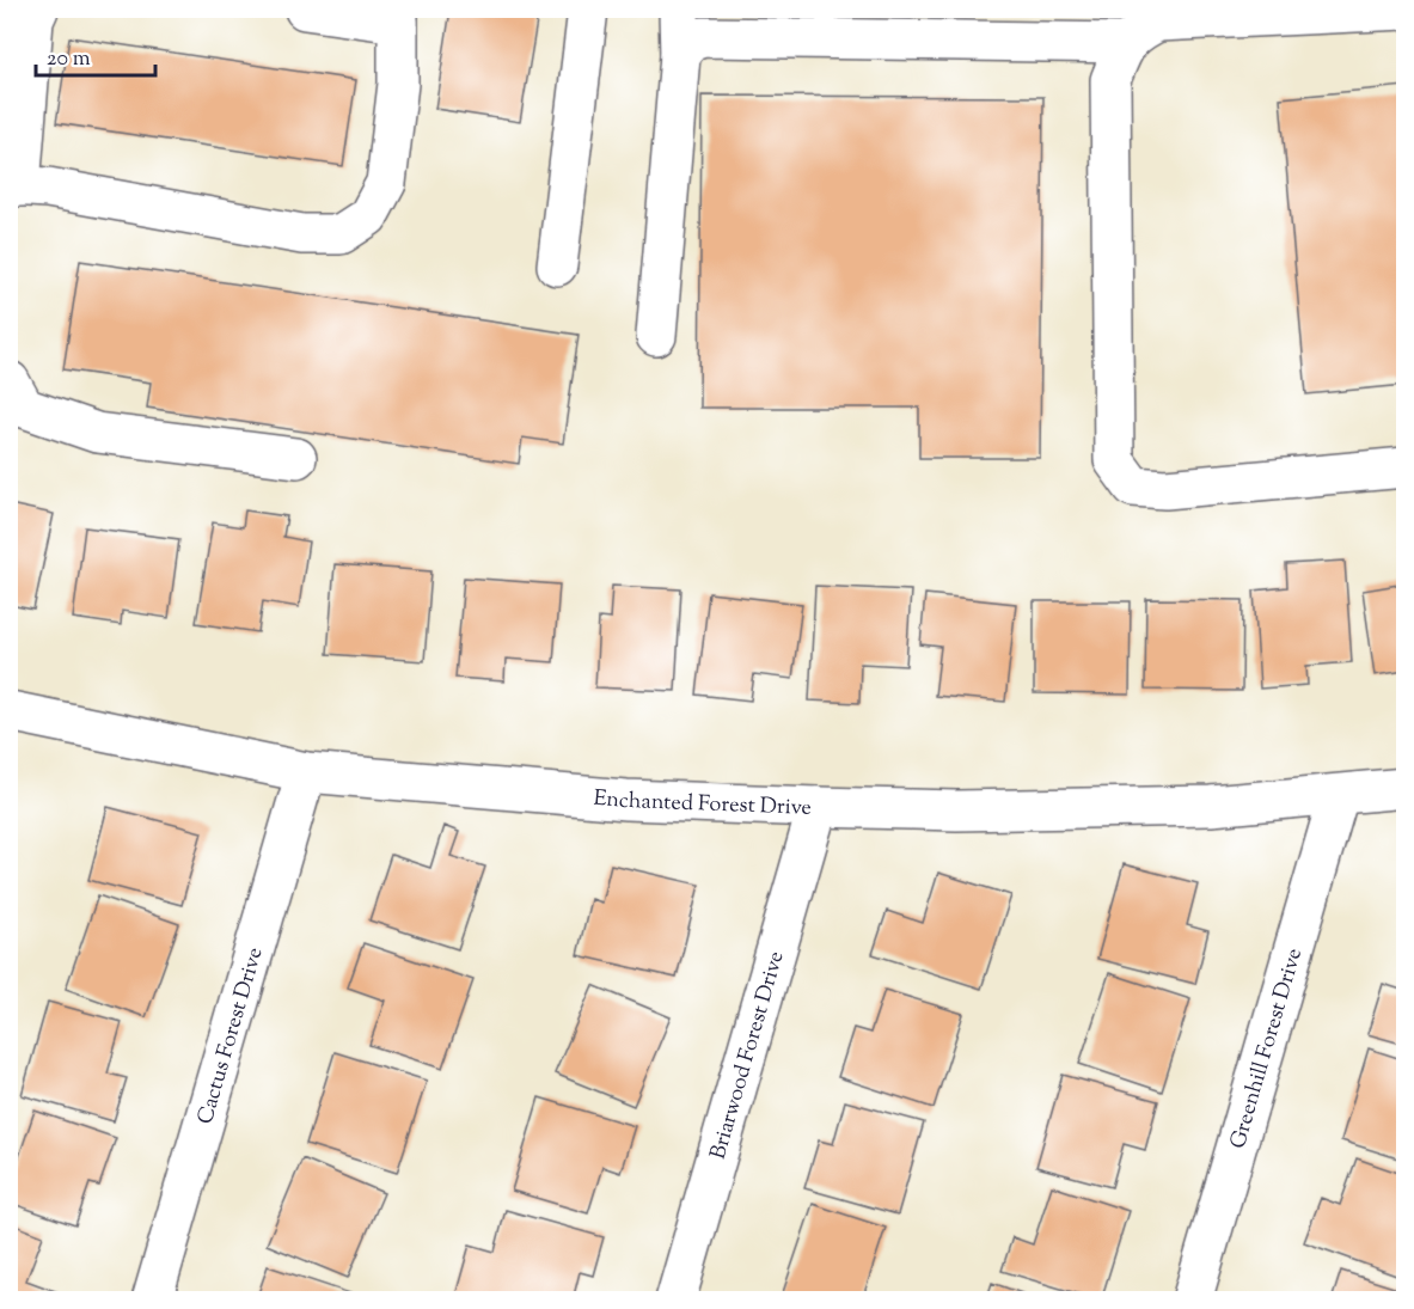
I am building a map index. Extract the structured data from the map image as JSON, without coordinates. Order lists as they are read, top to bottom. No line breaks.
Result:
{"streets":{"street":["Enchanted Forest Drive","Cactus Forest Drive","Greenhill Forest Drive","Briarwood Forest Drive"]},"crossings":[["Enchanted Forest Drive","Cactus Forest Drive"],["Enchanted Forest Drive","Greenhill Forest Drive"],["Enchanted Forest Drive","Briarwood Forest Drive"]],"scale_bar":"20 m"}
